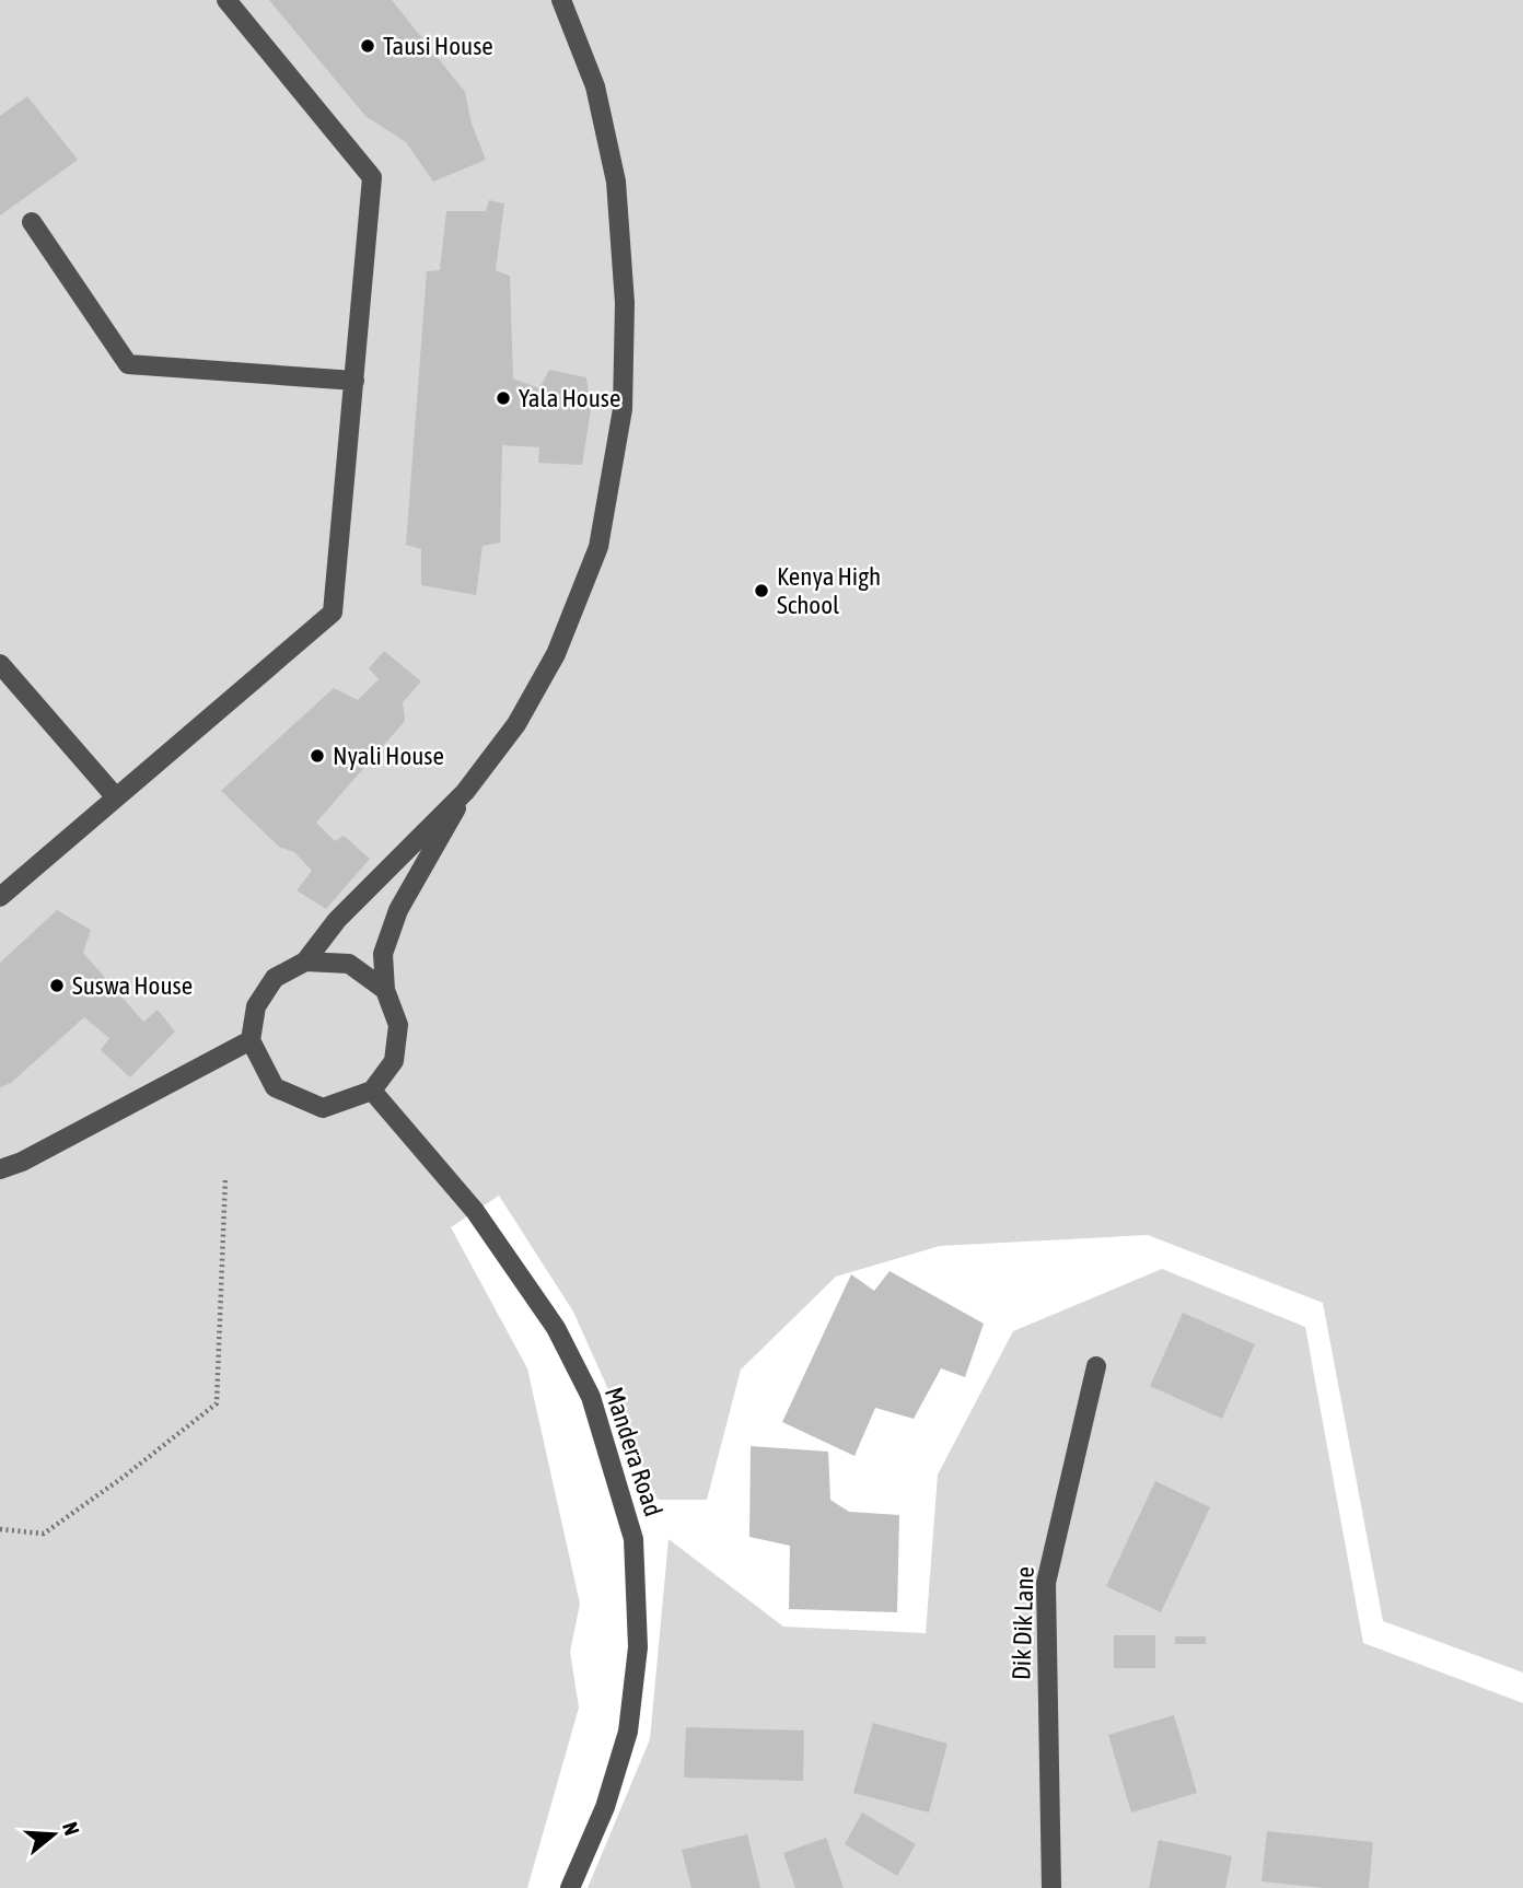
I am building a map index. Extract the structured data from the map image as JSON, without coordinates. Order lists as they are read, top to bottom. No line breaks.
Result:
{"streets":{"street":["Mandera Road","Dik Dik Lane"]},"places":["Tausi House","Yala House","Kenya High School","Nyali House","Suswa House"],"north":"right"}
